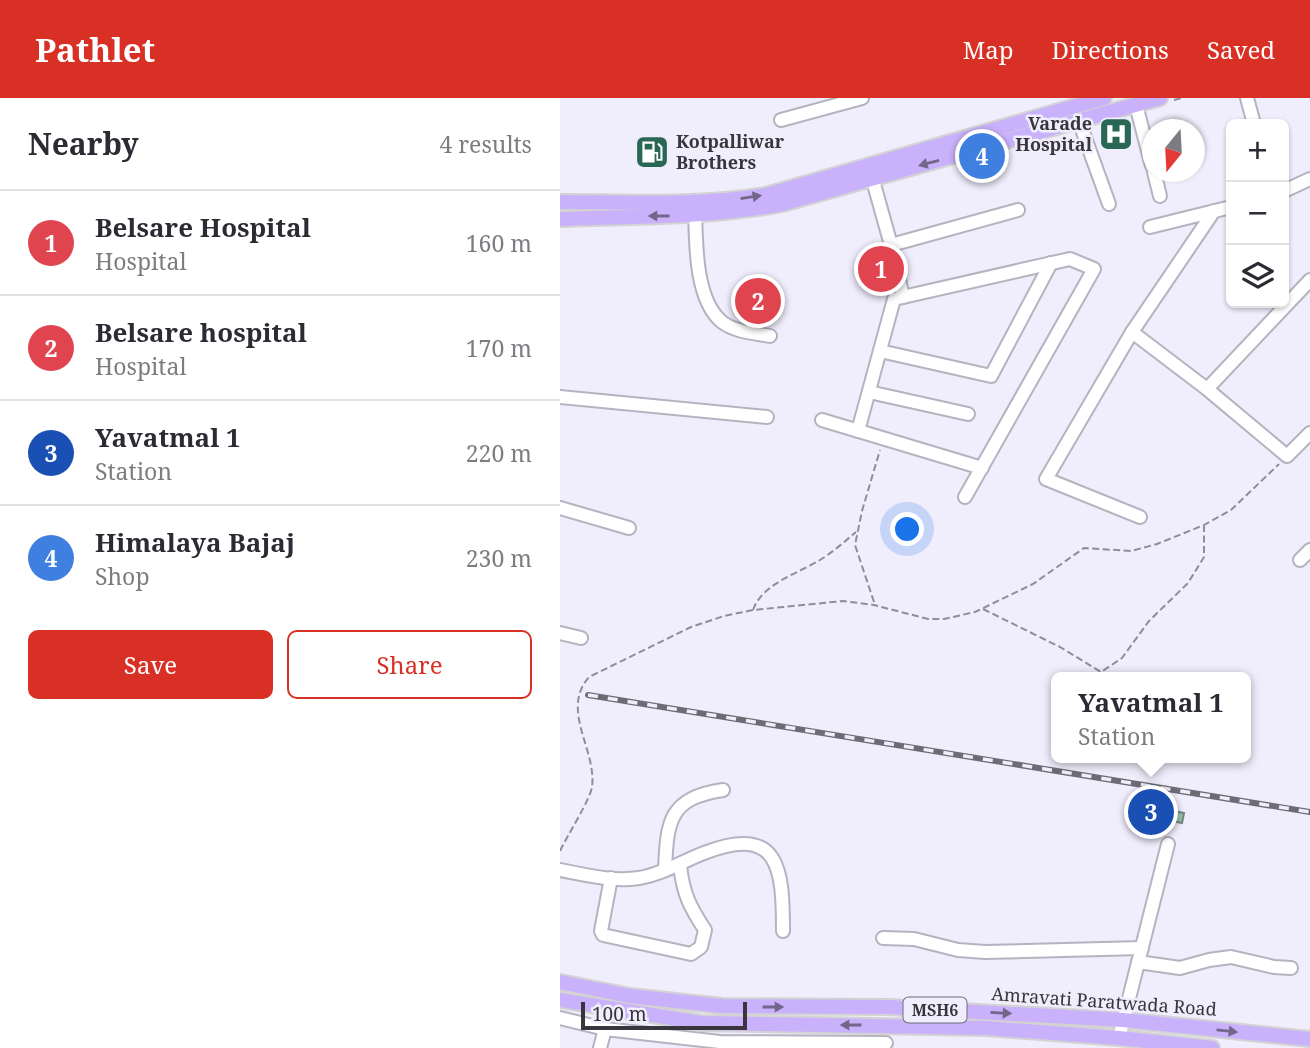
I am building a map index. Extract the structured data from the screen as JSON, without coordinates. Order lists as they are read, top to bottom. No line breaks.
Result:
{"streets":{"main road":["Amravati Paratwada Road","MSH6"]},"places":{"hospital":["Varade Hospital"],"fuel station":["Kotpalliwar Brothers"]},"scale_bar":"100 m","north":"bottom","page":{"header":"Pathlet","nav":["Map","Directions","Saved"],"heading":["Nearby","4 results"],"map_buttons":["+","−"],"pins":["4","1","2","3"],"list":[{"mark":"1","name":"Belsare Hospital","note":"Hospital","value":"160 m"},{"mark":"2","name":"Belsare hospital","note":"Hospital","value":"170 m"},{"mark":"3","name":"Yavatmal 1","note":"Station","value":"220 m"},{"mark":"4","name":"Himalaya Bajaj","note":"Shop","value":"230 m"}],"buttons":["Save","Share"],"popup":["Yavatmal 1","Station"],"scale":"100 m"}}
